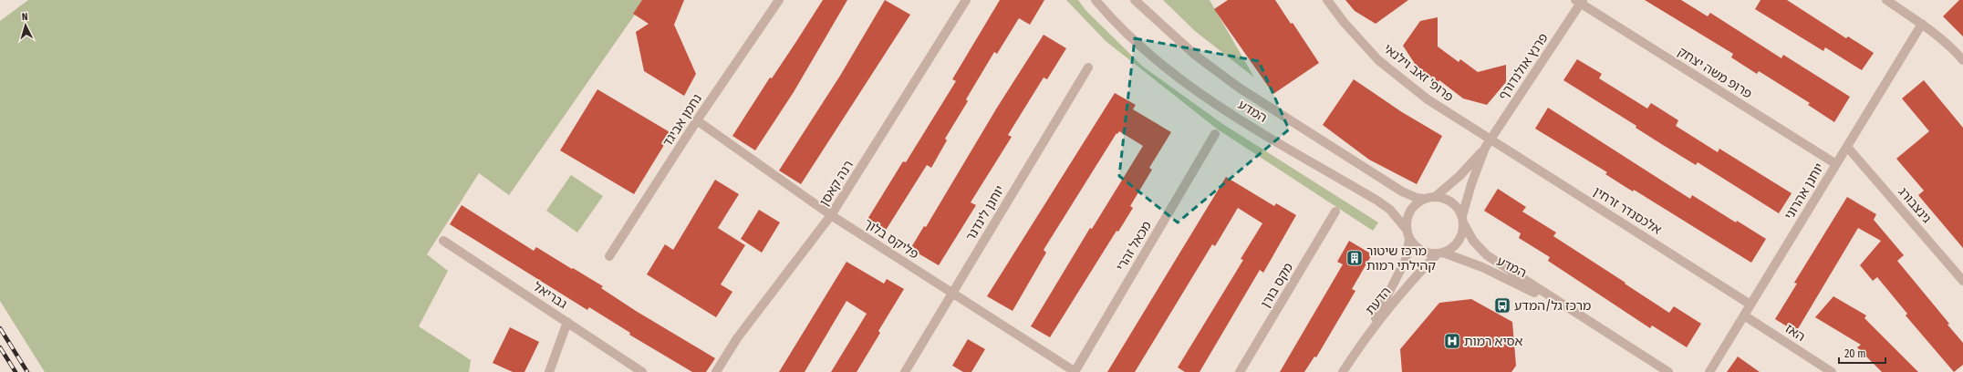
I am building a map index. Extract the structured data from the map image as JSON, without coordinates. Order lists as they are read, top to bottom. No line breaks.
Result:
{"streets":{"street":["פרנץ אולנדורף","פרופ' זאב וילנאי","פרופ משה יצחק","המדע","נחמן אביגד","רנה קאסן","יוחנן אהרוני","גינצבורג","אלכסנדר זרחין","יוחנן לינדנר","פליקס בלוך","מכאל זהרי","מקס בורן","גבריאל","הדעת","האז"]},"crossings":[["פרנץ אולנדורף","פרופ' זאב וילנאי"],["פרנץ אולנדורף","פרופ משה יצחק"],["פרנץ אולנדורף","המדע"],["פרנץ אולנדורף","אלכסנדר זרחין"],["פרנץ אולנדורף","הדעת"],["פרופ' זאב וילנאי","אלכסנדר זרחין"],["פרופ משה יצחק","יוחנן אהרוני"],["המדע","הדעת"],["נחמן אביגד","פליקס בלוך"],["רנה קאסן","פליקס בלוך"],["יוחנן אהרוני","גינצבורג"],["יוחנן אהרוני","אלכסנדר זרחין"],["יוחנן אהרוני","האז"],["יוחנן לינדנר","פליקס בלוך"],["פליקס בלוך","מכאל זהרי"]],"places":{"building":["מרכז שיטור קהילתי רמות"],"bus stop":["מרכז גל/המדע"],"hospital":["אסיא רמות"]},"scale_bar":"20 m","north":"top"}
